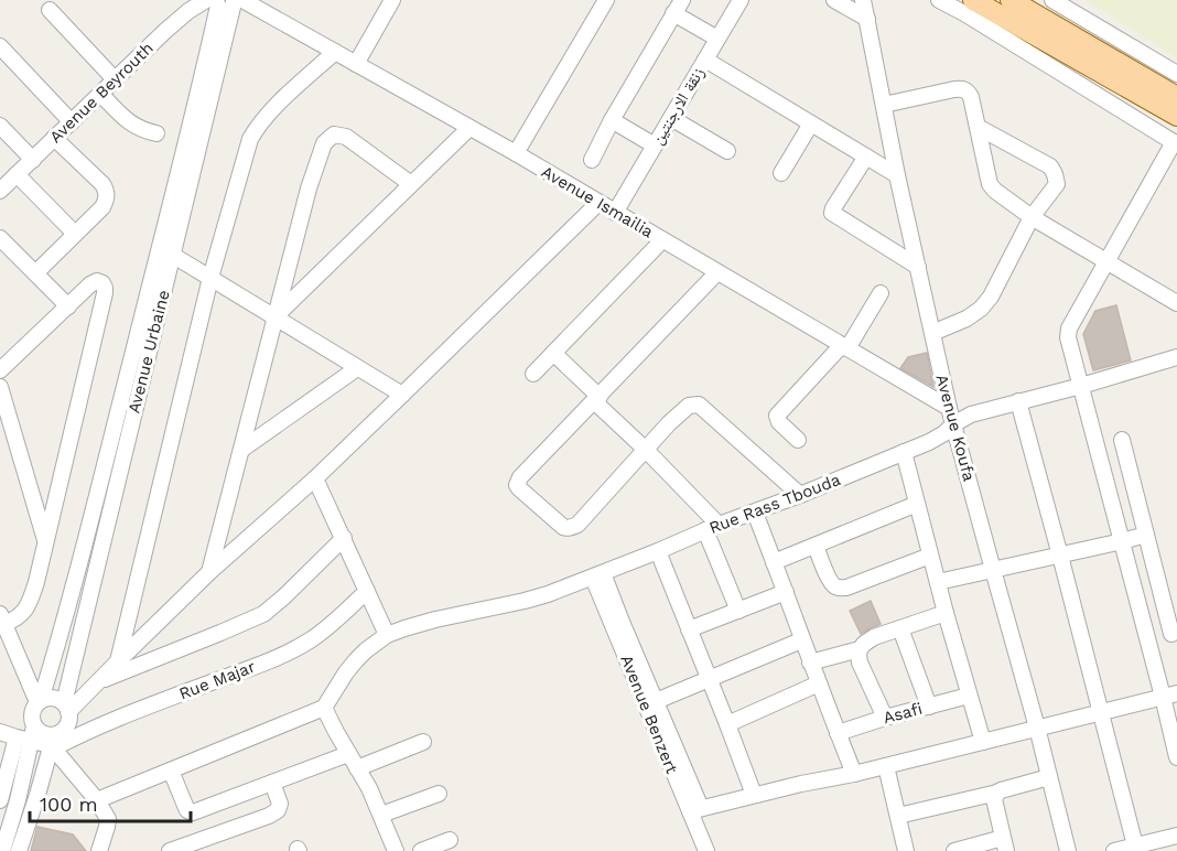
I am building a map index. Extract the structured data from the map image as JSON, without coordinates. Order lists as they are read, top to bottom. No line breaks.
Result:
{"streets":{"street":["Avenue Beyrouth","زنقة الارجنتين","Avenue Ismailia","Avenue Urbaine","Avenue Koufa","Rue Rass Tbouda","Rue Majar","Asafi","Avenue Benzert"]},"crossings":[["Avenue Beyrouth","Avenue Urbaine"],["زنقة الارجنتين","Avenue Ismailia"],["Avenue Ismailia","Avenue Urbaine"],["Avenue Ismailia","Avenue Koufa"],["Avenue Koufa","Rue Rass Tbouda"],["Rue Rass Tbouda","Avenue Benzert"]],"scale_bar":"100 m"}
